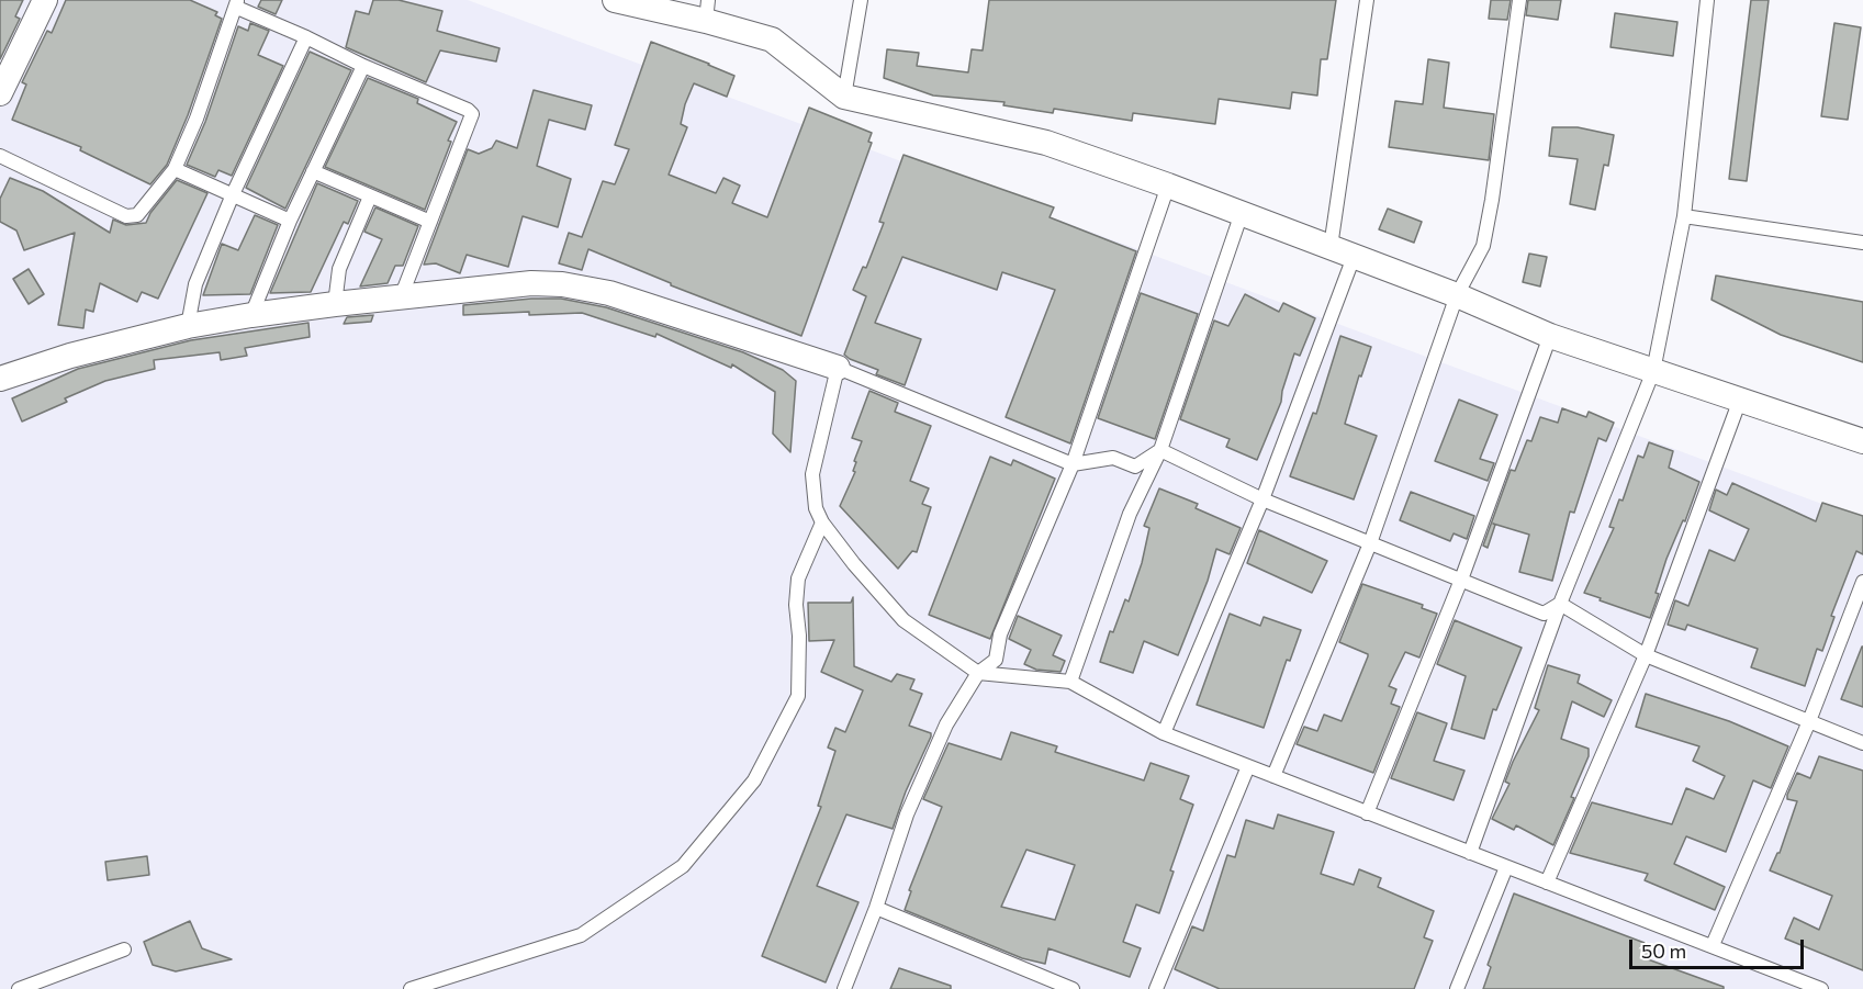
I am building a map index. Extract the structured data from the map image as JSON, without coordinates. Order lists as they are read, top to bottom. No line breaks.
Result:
{"scale_bar":"50 m"}
